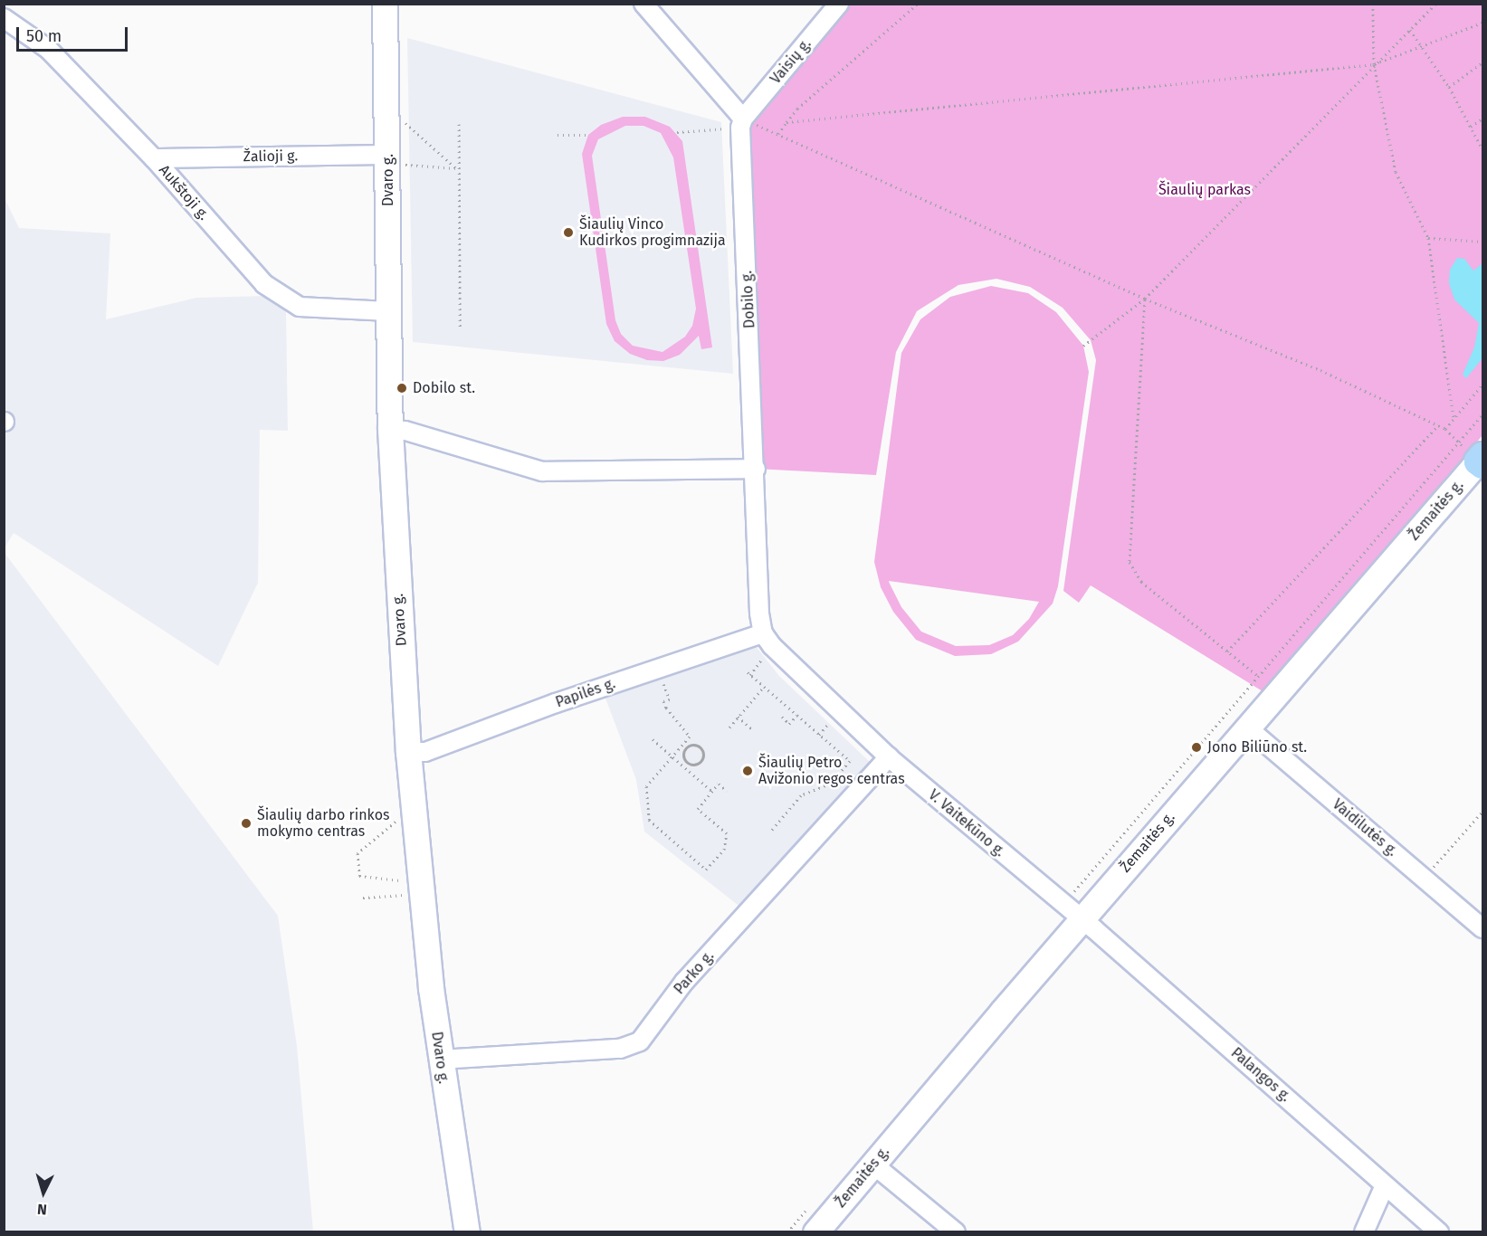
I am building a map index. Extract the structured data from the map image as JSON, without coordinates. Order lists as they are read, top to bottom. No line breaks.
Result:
{"streets":{"main road":["Dvaro g.","Žemaitės g."],"street":["Vaisių g.","Žalioji g.","Aukštoji g.","Dobilo g.","Papilės g.","V. Vaitekūno g.","Vaidilutės g.","Parko g.","Palangos g."]},"crossings":[["Vaisių g.","Dobilo g."],["Žalioji g.","Dvaro g."],["Žalioji g.","Aukštoji g."],["Dvaro g.","Aukštoji g."],["Dvaro g.","Papilės g."],["Dvaro g.","Parko g."],["Dobilo g.","Papilės g."],["Dobilo g.","V. Vaitekūno g."],["Žemaitės g.","V. Vaitekūno g."],["Žemaitės g.","Vaidilutės g."],["Žemaitės g.","Palangos g."],["Papilės g.","V. Vaitekūno g."],["V. Vaitekūno g.","Parko g."],["V. Vaitekūno g.","Palangos g."]],"parks":["Šiaulių parkas"],"places":["Šiaulių Vinco Kudirkos progimnazija","Dobilo st.","Jono Biliūno st.","Šiaulių Petro Avižonio regos centras","Šiaulių darbo rinkos mokymo centras"],"scale_bar":"50 m","north":"bottom"}
